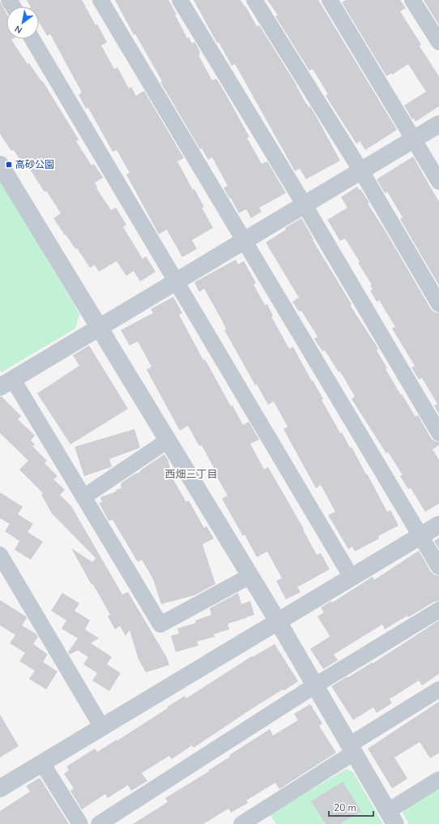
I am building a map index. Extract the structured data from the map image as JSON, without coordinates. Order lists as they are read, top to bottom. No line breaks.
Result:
{"districts":["西畑三丁目"],"places":{"transit":["高砂公園"]},"scale_bar":"20 m","north":"bottom left"}
